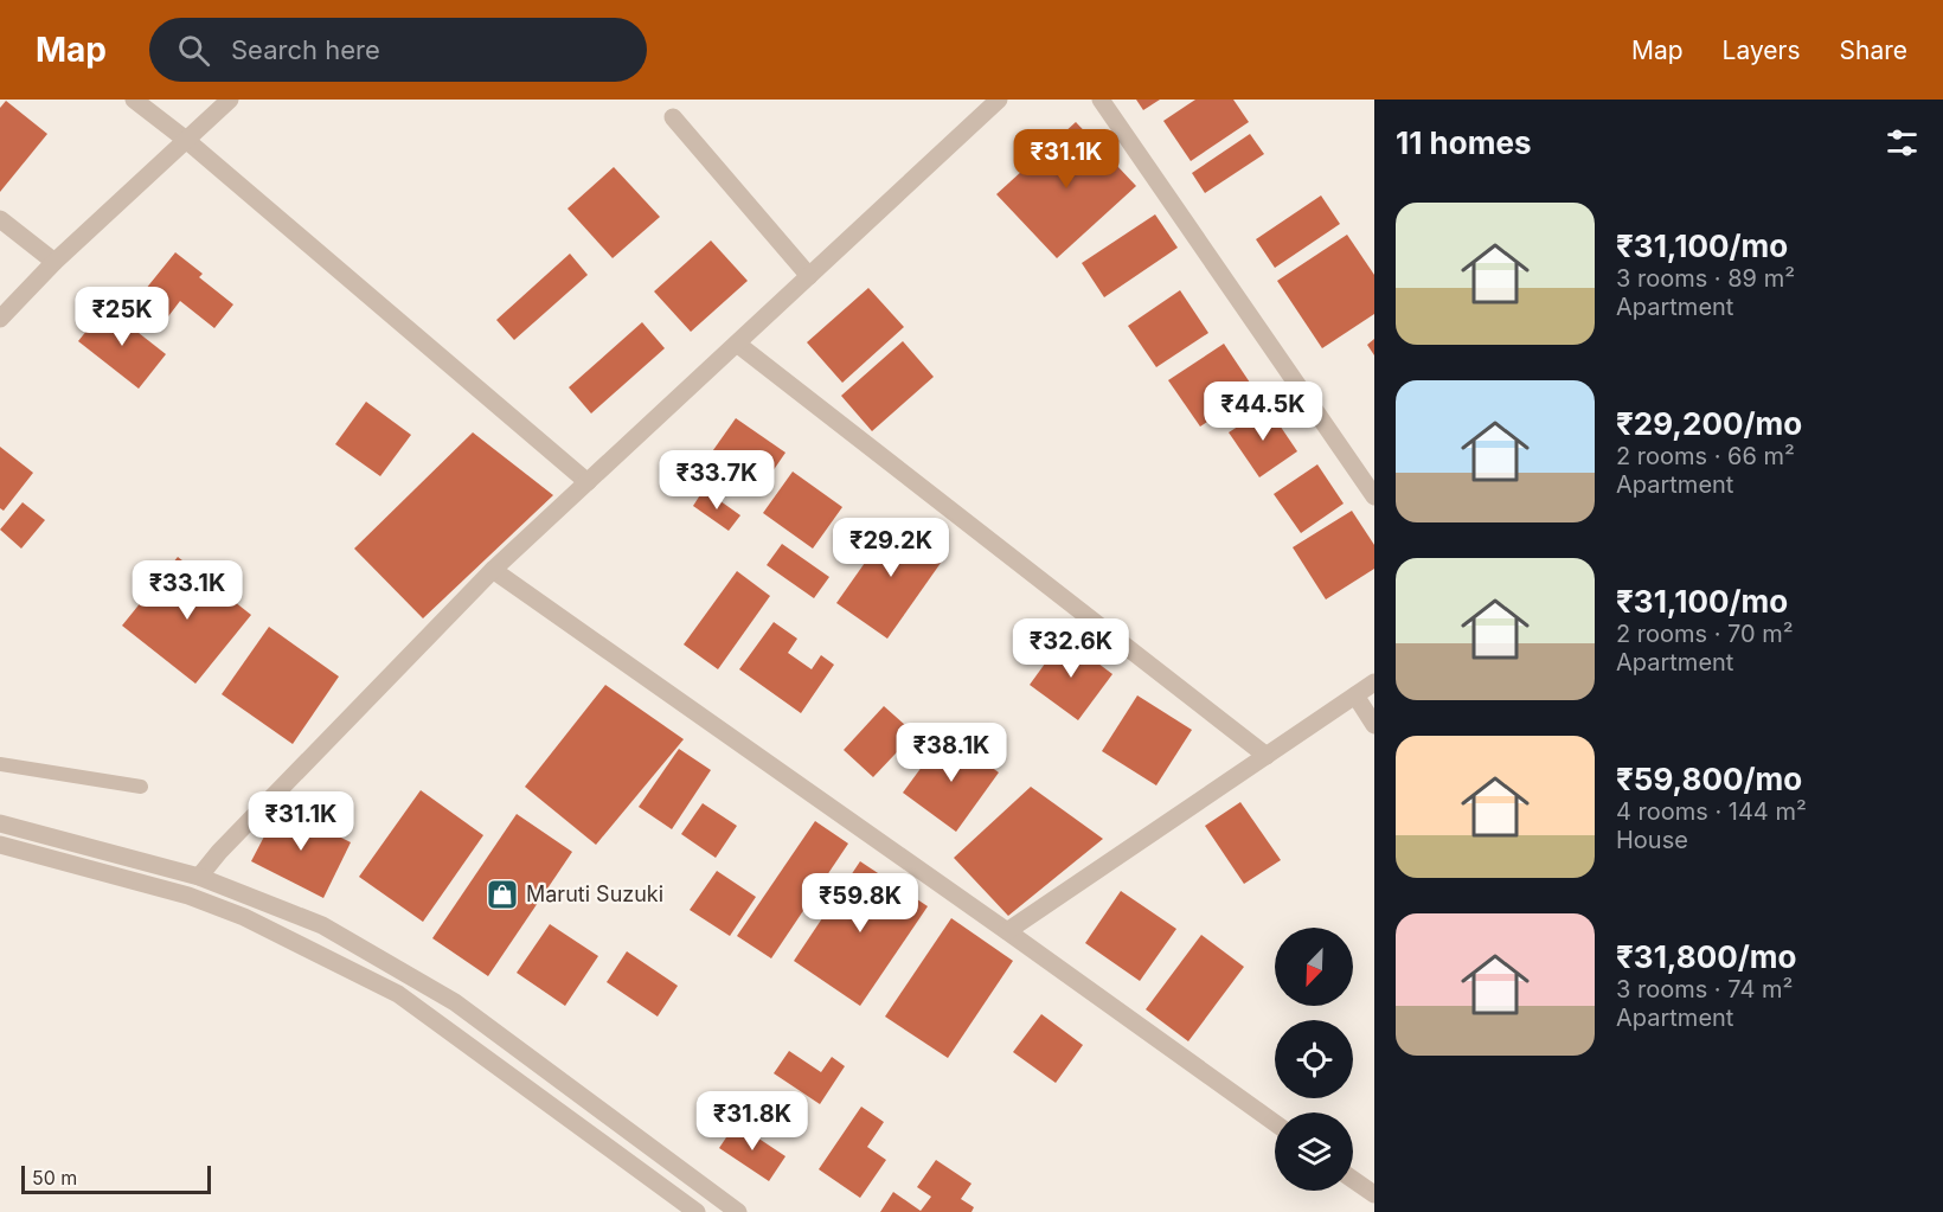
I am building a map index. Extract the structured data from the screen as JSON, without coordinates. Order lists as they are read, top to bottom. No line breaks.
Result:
{"places":{"shop":["Maruti Suzuki"]},"scale_bar":"50 m","north":"bottom left","page":{"header":"Map","search":"Search here","nav":["Map","Layers","Share"],"heading":"11 homes","price":["₹31.1K","₹25K","₹44.5K","₹33.7K","₹29.2K","₹33.1K","₹32.6K","₹38.1K","₹31.1K","₹59.8K","₹31.8K"],"list":[{"name":"₹31,100/mo","note":"3 rooms · 89 m² · Apartment"},{"name":"₹29,200/mo","note":"2 rooms · 66 m² · Apartment"},{"name":"₹31,100/mo","note":"2 rooms · 70 m² · Apartment"},{"name":"₹59,800/mo","note":"4 rooms · 144 m² · House"},{"name":"₹31,800/mo","note":"3 rooms · 74 m² · Apartment"}],"scale":"50 m"}}
